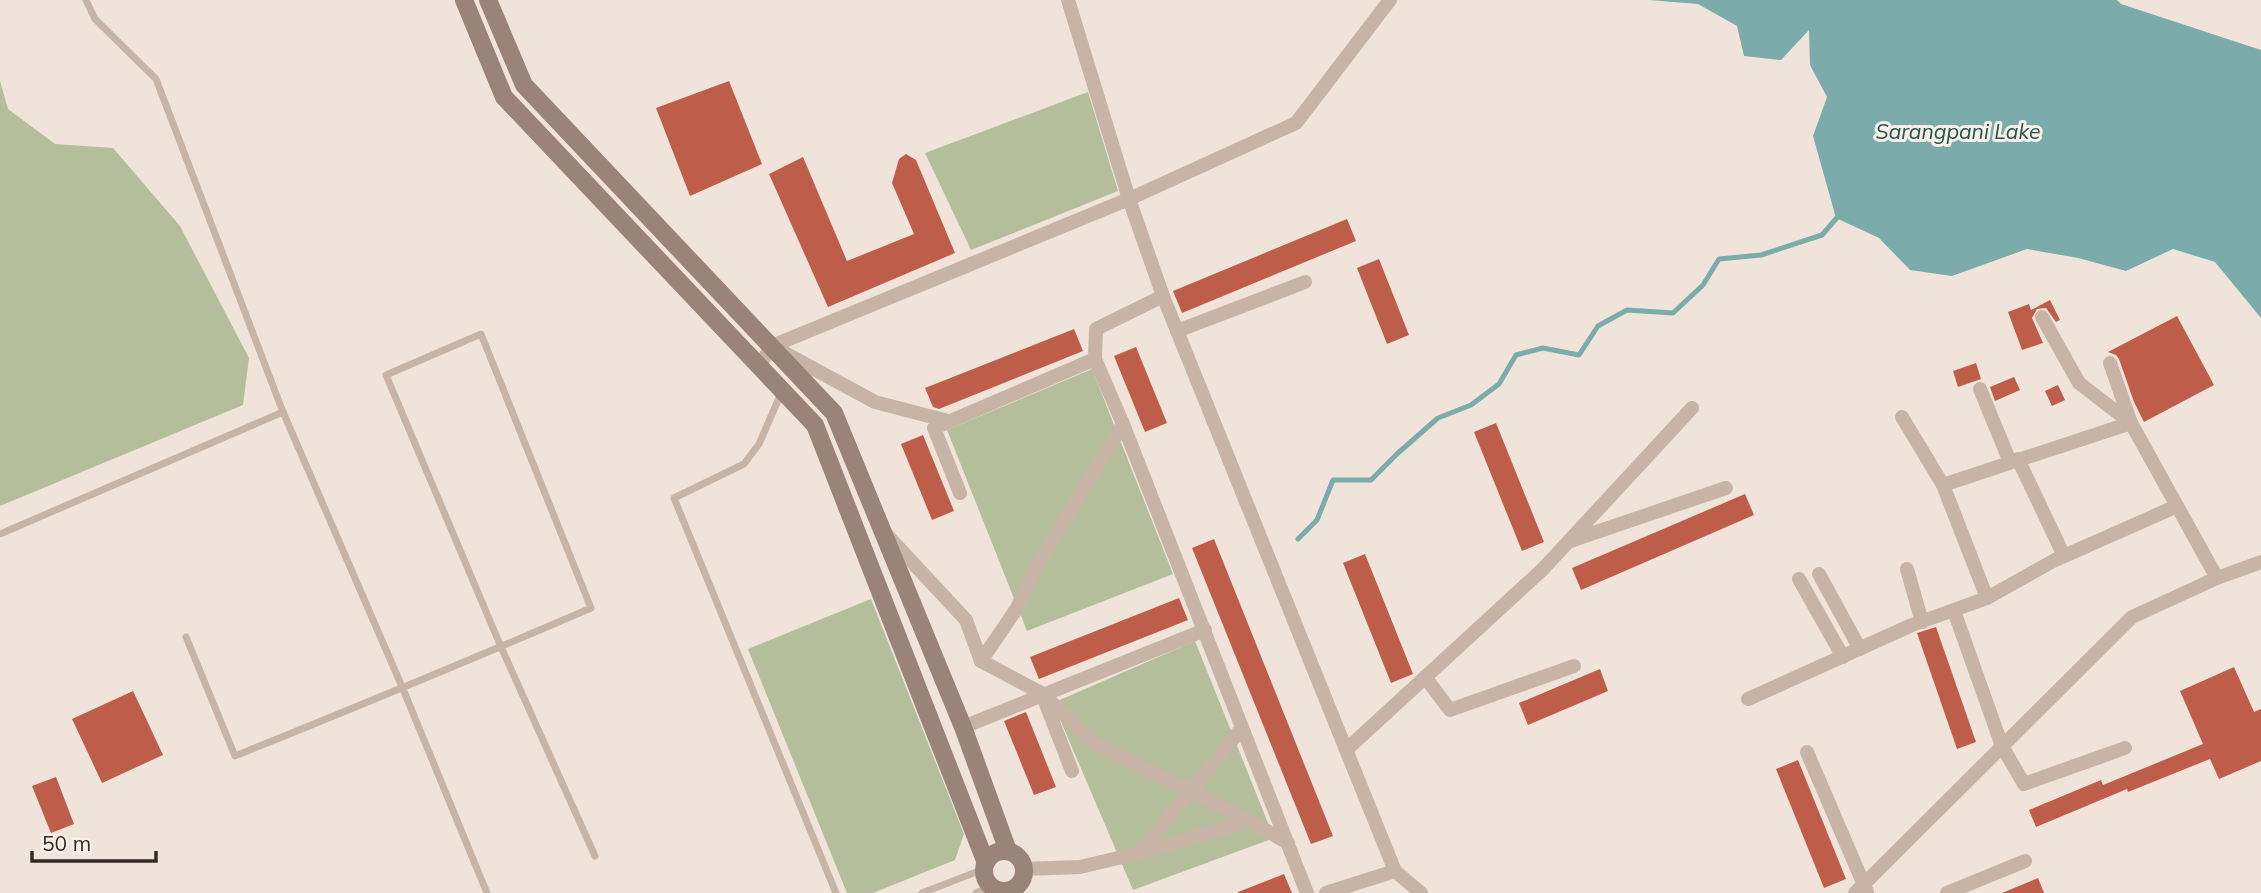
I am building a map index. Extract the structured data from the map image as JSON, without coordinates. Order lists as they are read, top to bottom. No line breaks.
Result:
{"water":["Sarangpani Lake"],"scale_bar":"50 m"}
